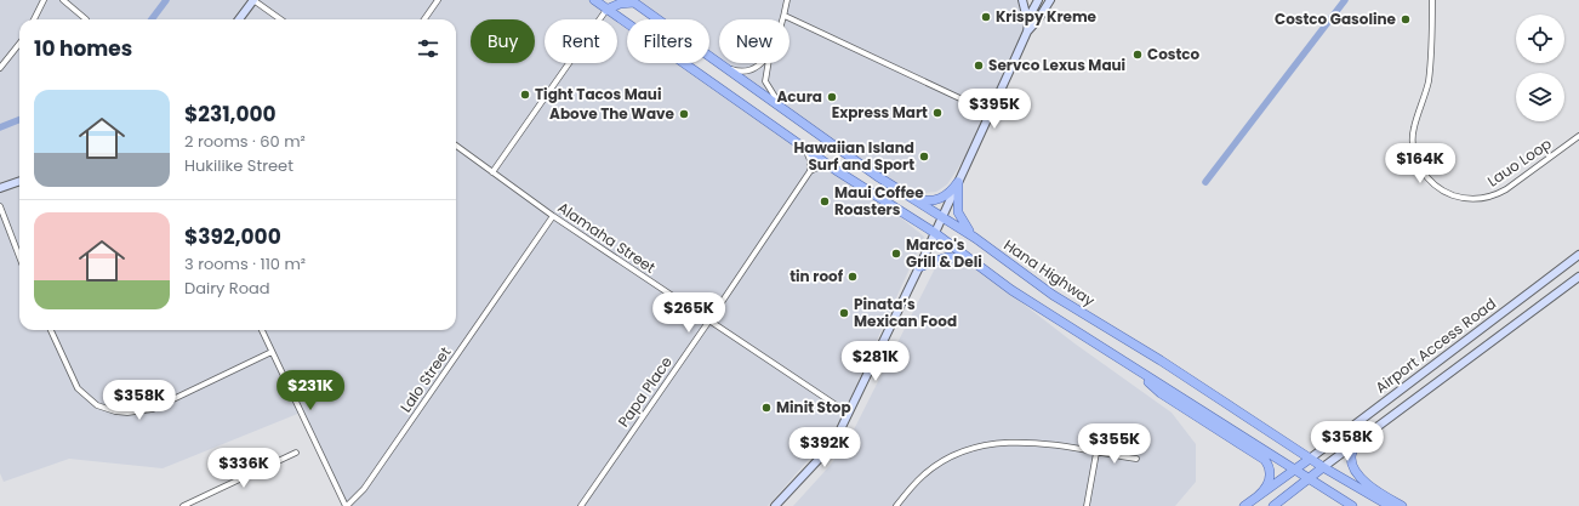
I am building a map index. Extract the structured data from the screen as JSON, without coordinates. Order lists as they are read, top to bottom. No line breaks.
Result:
{"streets":{"main road":["Hana Highway","Airport Access Road"],"street":["Lauo Loop","Alamaha Street","Lalo Street","Papa Place"]},"crossings":[["Alamaha Street","Lalo Street"],["Alamaha Street","Papa Place"],["Hana Highway","Airport Access Road"]],"places":["Krispy Kreme","Costco Gasoline","Costco","Servco Lexus Maui","Tight Tacos Maui","Acura","Express Mart","Above The Wave","Hawaiian Island Surf and Sport","Maui Coffee Roasters","Marco's Grill & Deli","tin roof","Pinata’s Mexican Food","Minit Stop"],"page":{"chip":["Buy","Rent","Filters","New"],"heading":"10 homes","list":[{"name":"$231,000","note":"2 rooms · 60 m² · Hukilike Street"},{"name":"$392,000","note":"3 rooms · 110 m² · Dairy Road"}],"price":["$395K","$164K","$265K","$281K","$231K","$358K","$358K","$355K","$392K","$336K"]}}
